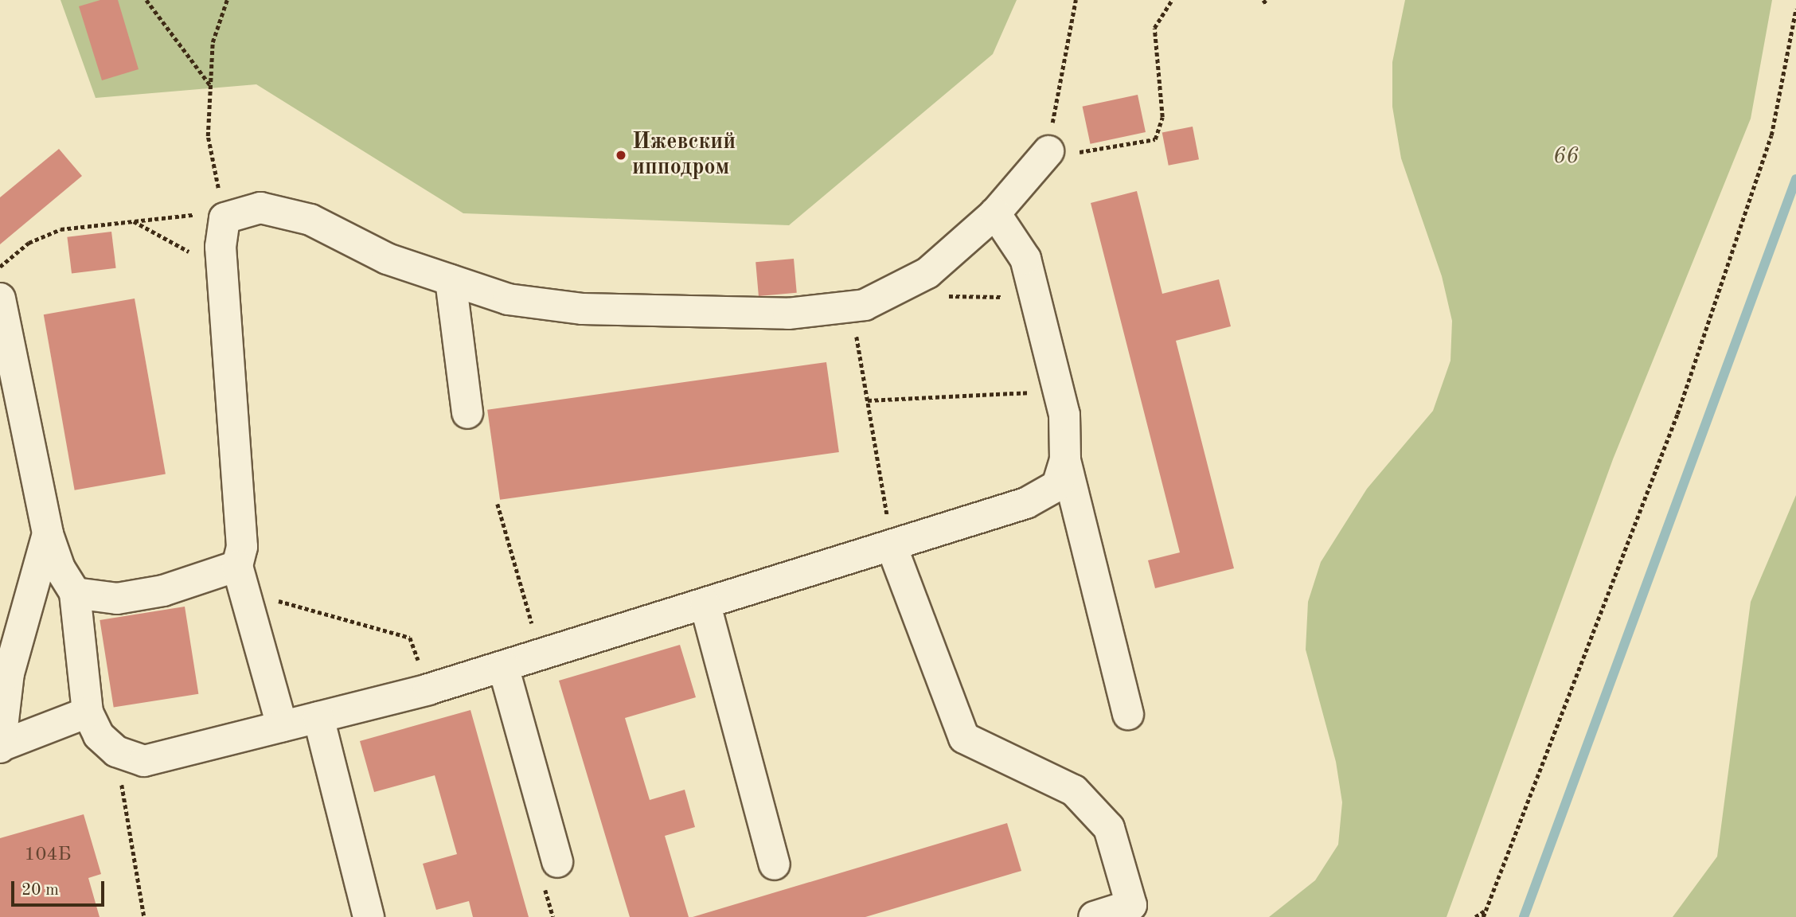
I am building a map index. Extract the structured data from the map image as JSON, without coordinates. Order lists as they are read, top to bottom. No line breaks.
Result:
{"parks":["66"],"places":["Ижевский ипподром"],"house_numbers":["104Б"],"scale_bar":"20 m"}
